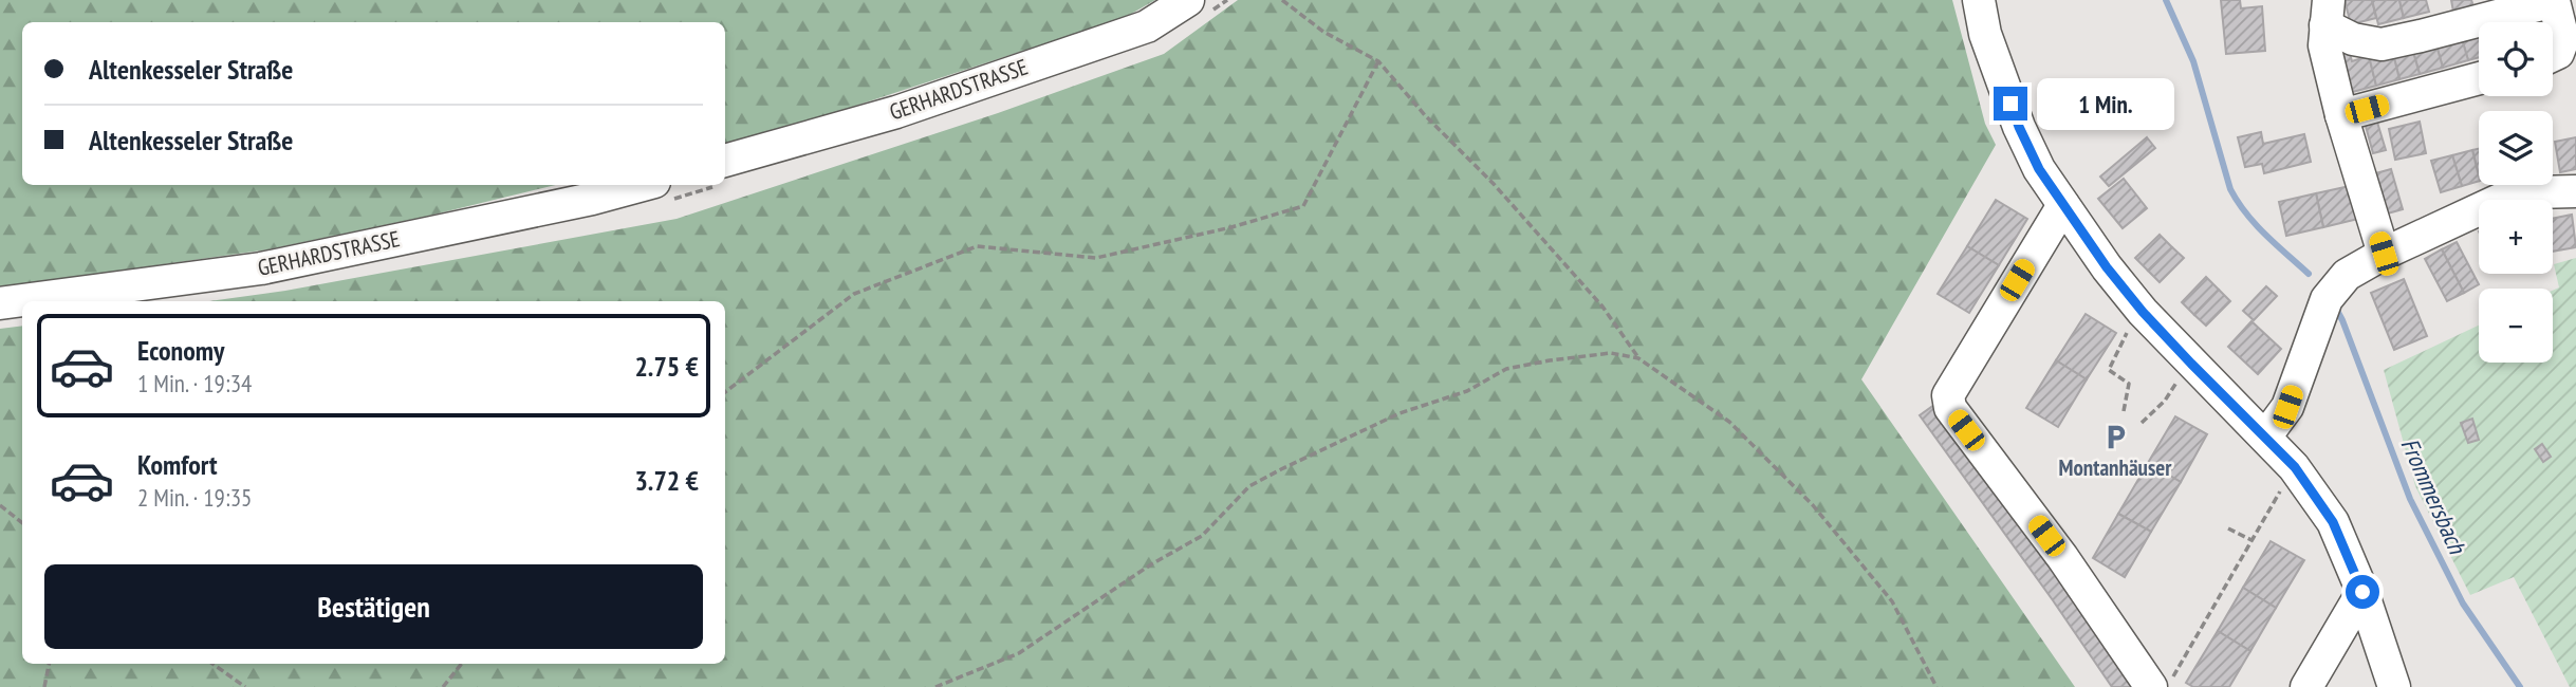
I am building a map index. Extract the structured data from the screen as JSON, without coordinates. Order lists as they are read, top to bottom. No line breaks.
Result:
{"streets":{"street":["GERHARDSTRASSE"]},"water":["Frommersbach"],"places":{"parking":["Montanhäuser"]},"page":{"map_buttons":["+","−"],"banner":["Altenkesseler Straße","Altenkesseler Straße"],"bubble":"1 Min.","list":[{"name":"Economy","note":"1 Min. · 19:34","value":"2.75 €"},{"name":"Komfort","note":"2 Min. · 19:35","value":"3.72 €"}],"buttons":"Bestätigen"}}
